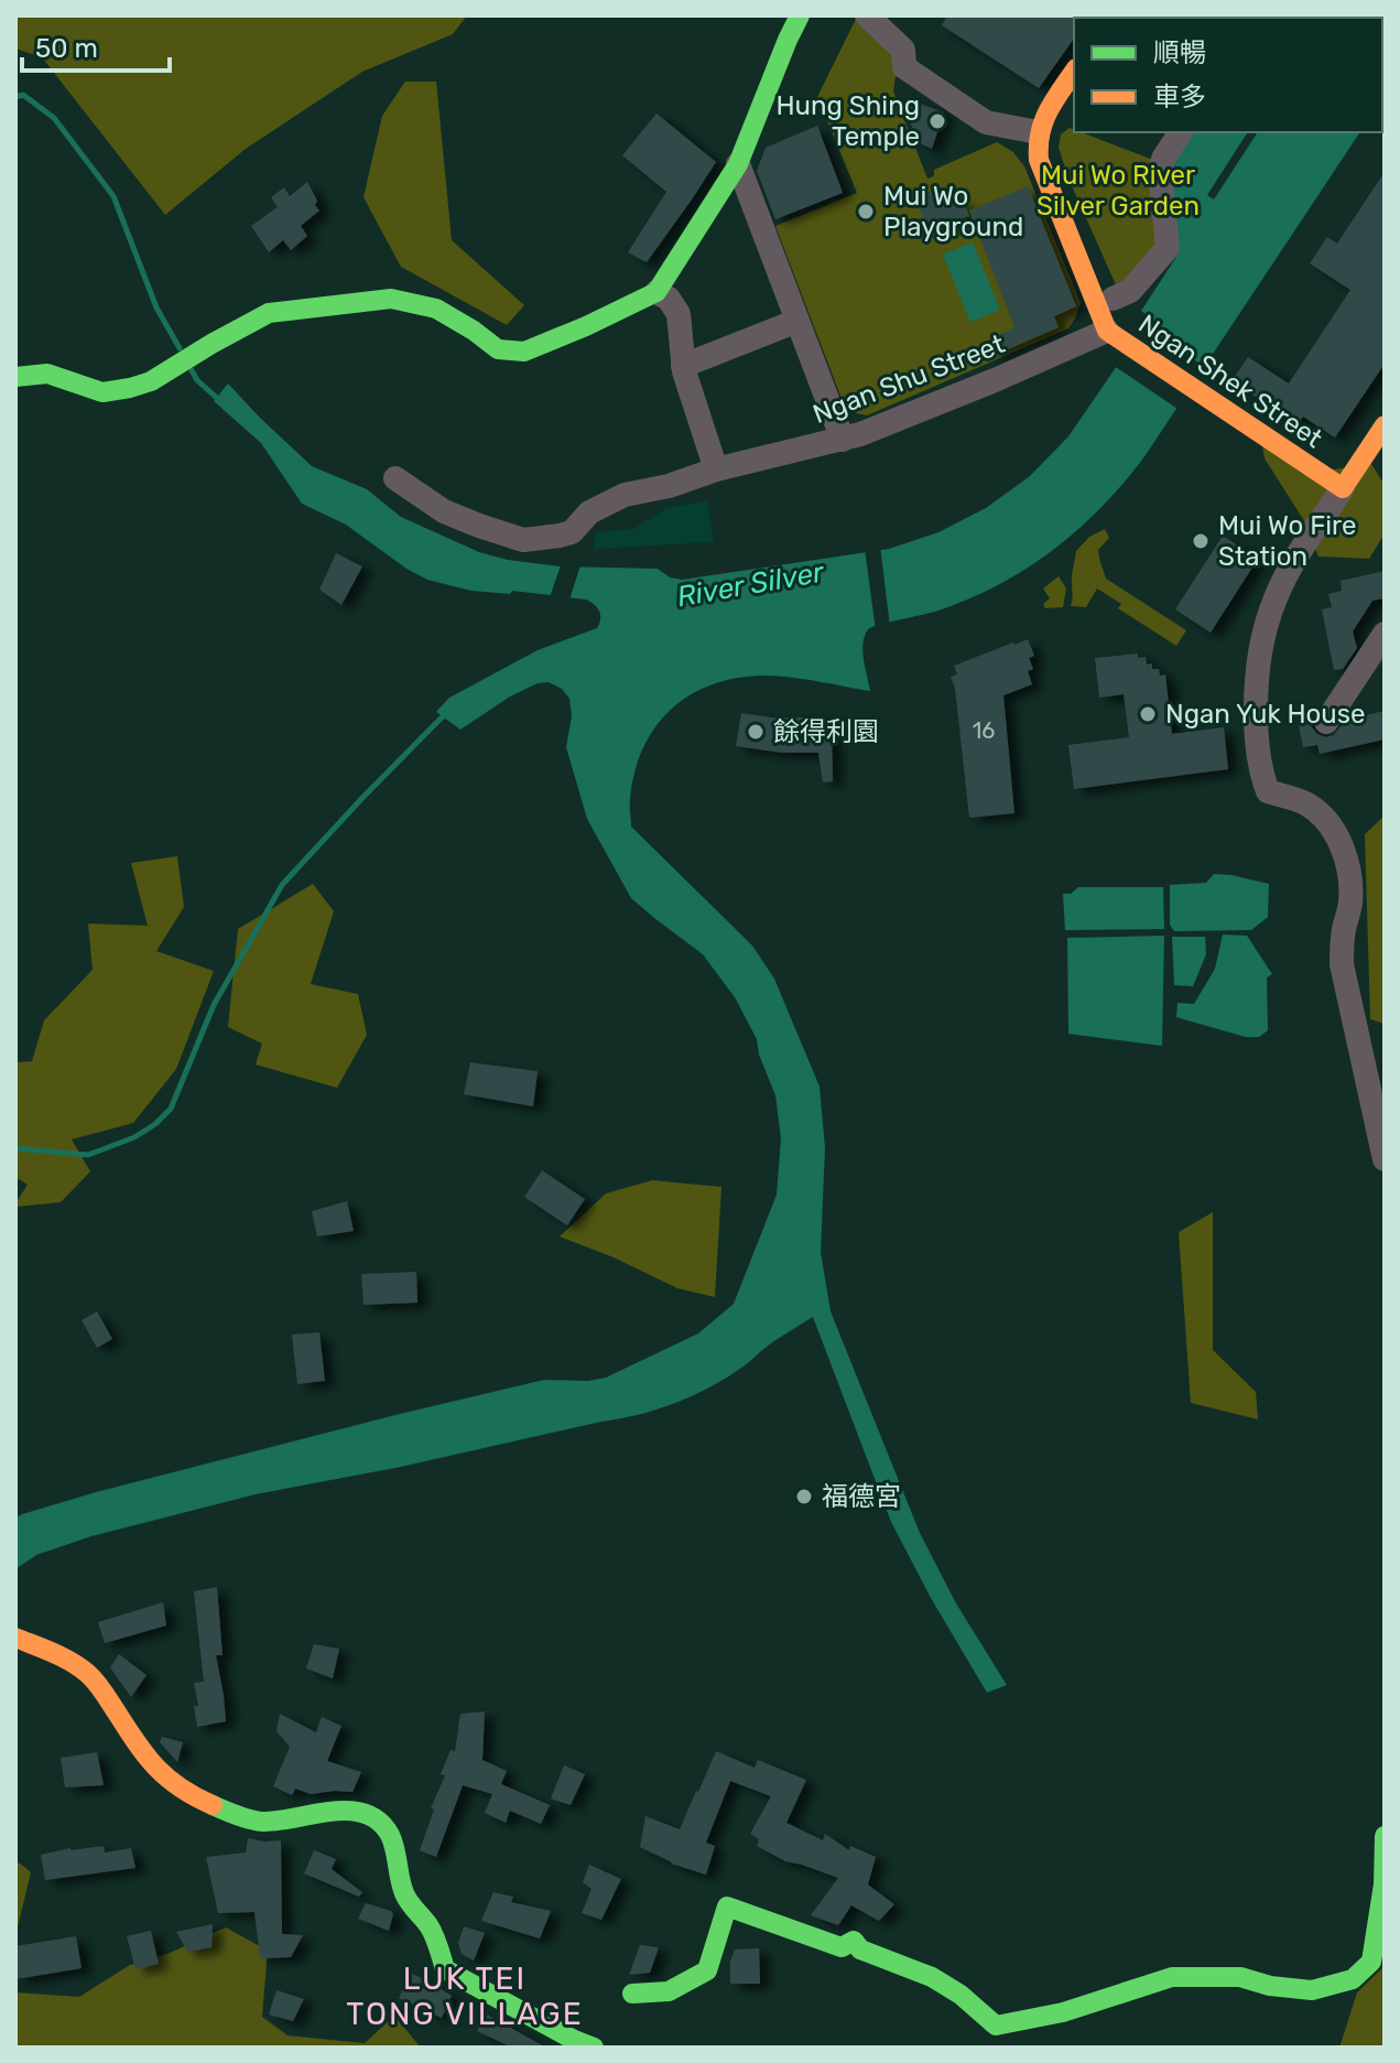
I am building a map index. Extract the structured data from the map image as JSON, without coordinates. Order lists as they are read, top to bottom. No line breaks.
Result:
{"streets":{"street":["Ngan Shu Street","Ngan Shek Street"]},"crossings":[["Ngan Shu Street","Ngan Shek Street"]],"districts":["LUK TEI TONG VILLAGE"],"water":["River Silver"],"parks":["Mui Wo River Silver Garden"],"places":["Hung Shing Temple","Mui Wo Playground","Mui Wo Fire Station","Ngan Yuk House","餘得利園","福德宮"],"house_numbers":["16"],"legend":["順暢","車多"],"scale_bar":"50 m"}
